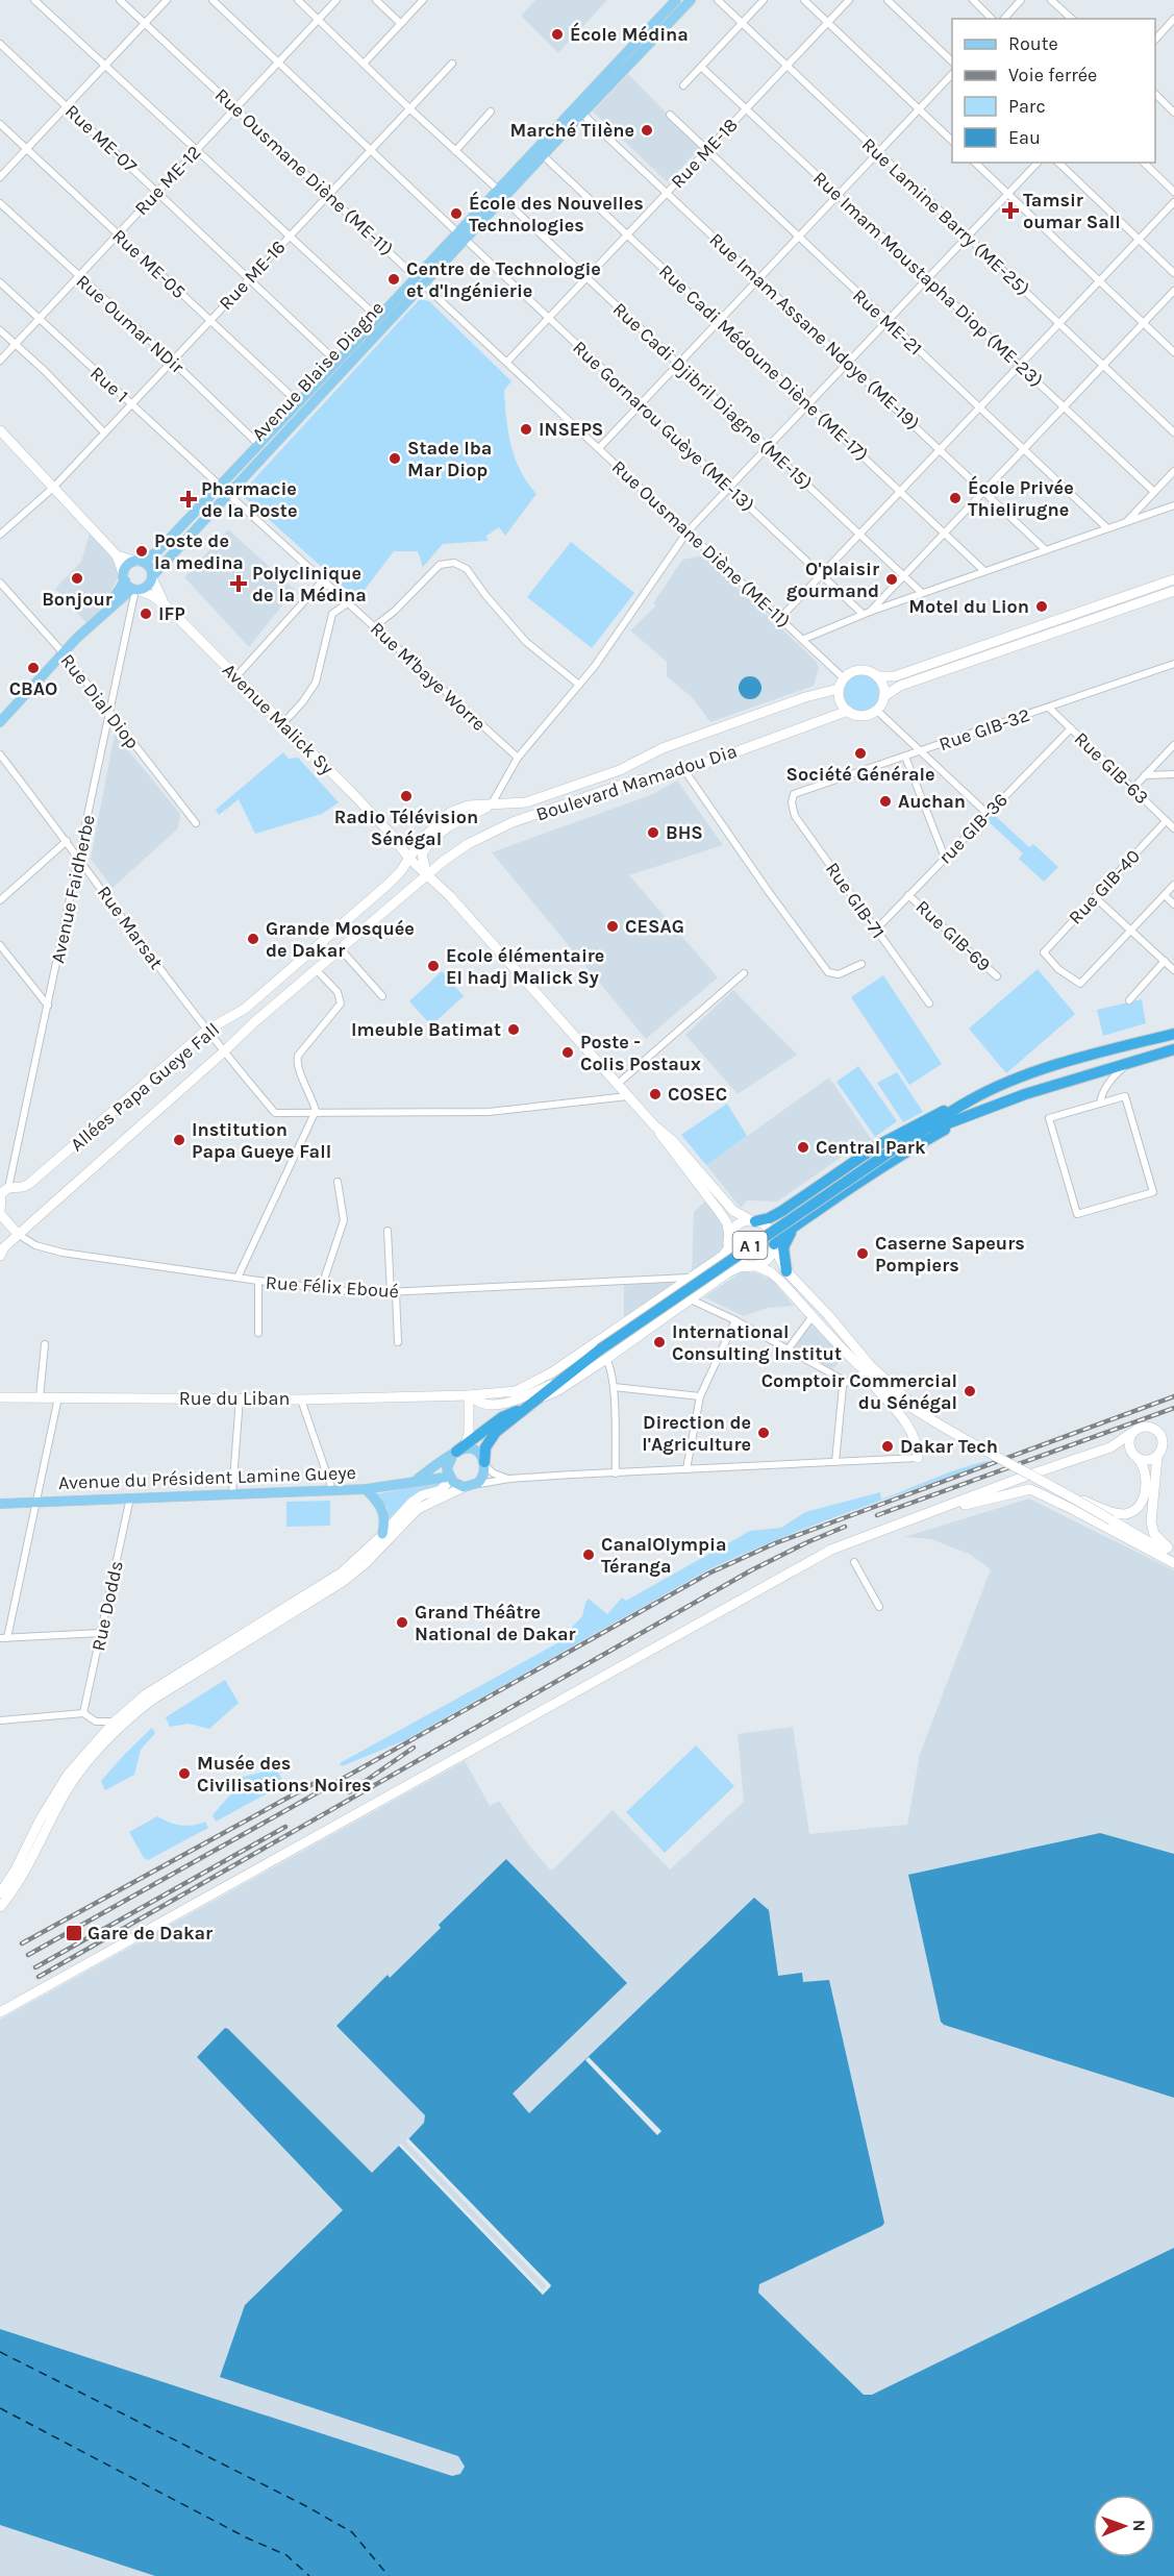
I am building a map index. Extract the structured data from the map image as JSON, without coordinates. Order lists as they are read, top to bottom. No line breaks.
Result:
{"streets":{"highway":["A 1"],"main road":["Avenue Blaise Diagne","Avenue du Président Lamine Gueye"],"street":["Rue ME-07","Rue ME-18","Rue Ousmane Diène (ME-11)","Rue ME-12","Rue Lamine Barry (ME-25)","Rue ME-05","Rue ME-16","Rue Imam Moustapha Diop (ME-23)","Rue ME-21","Rue Oumar NDir","Rue Imam Assane Ndoye (ME-19)","Rue Cadi Médoune Diène (ME-17)","Rue 1","Rue Cadi Djibril Diagne (ME-15)","Rue Gornarou Guèye (ME-13)","Rue M'baye Worre","Rue Dial Diop","Avenue Malick Sy","Rue GIB-32","Rue GIB-63","Boulevard Mamadou Dia","rue GIB-36","Rue GIB-40","Avenue Faidherbe","Rue GIB-71","Rue Marsat","Rue GIB-69","Allées Papa Gueye Fall","Rue Félix Eboué","Rue du Liban","Rue Dodds"]},"crossings":[["Rue ME-07","Rue ME-12"],["Rue ME-07","Rue ME-16"],["Rue ME-07","Avenue Blaise Diagne"],["Rue ME-18","Rue Ousmane Diène (ME-11)"],["Rue ME-18","Rue Lamine Barry (ME-25)"],["Rue ME-18","Rue Imam Moustapha Diop (ME-23)"],["Rue ME-18","Rue ME-21"],["Rue ME-18","Rue Imam Assane Ndoye (ME-19)"],["Rue ME-18","Rue Cadi Médoune Diène (ME-17)"],["Rue ME-18","Rue Cadi Djibril Diagne (ME-15)"],["Rue ME-18","Rue Gornarou Guèye (ME-13)"],["Rue Ousmane Diène (ME-11)","Rue ME-12"],["Rue Ousmane Diène (ME-11)","Rue ME-16"],["Rue Ousmane Diène (ME-11)","Avenue Blaise Diagne"],["Rue Ousmane Diène (ME-11)","Boulevard Mamadou Dia"],["Rue ME-12","Rue ME-05"],["Rue ME-12","Rue Oumar NDir"],["Rue ME-12","Rue 1"],["Rue ME-12","Rue Gornarou Guèye (ME-13)"],["Rue ME-05","Rue ME-16"],["Rue ME-05","Avenue Blaise Diagne"],["Rue ME-16","Rue Oumar NDir"],["Rue ME-16","Rue 1"],["Rue ME-16","Rue Gornarou Guèye (ME-13)"],["Rue Oumar NDir","Avenue Blaise Diagne"],["Rue Imam Assane Ndoye (ME-19)","Avenue Blaise Diagne"],["Rue Cadi Médoune Diène (ME-17)","Avenue Blaise Diagne"],["Avenue Blaise Diagne","Rue 1"],["Avenue Blaise Diagne","Rue Cadi Djibril Diagne (ME-15)"],["Avenue Blaise Diagne","Rue Gornarou Guèye (ME-13)"],["Avenue Blaise Diagne","Rue M'baye Worre"],["Avenue Blaise Diagne","Avenue Malick Sy"],["Avenue Blaise Diagne","Avenue Faidherbe"],["Rue Dial Diop","Avenue Faidherbe"],["Avenue Malick Sy","Boulevard Mamadou Dia"],["Avenue Malick Sy","Avenue Faidherbe"],["Avenue Malick Sy","Allées Papa Gueye Fall"],["Rue GIB-32","Rue GIB-63"],["Rue GIB-32","Rue GIB-71"],["Rue GIB-63","rue GIB-36"],["Rue GIB-63","Rue GIB-40"],["Boulevard Mamadou Dia","Allées Papa Gueye Fall"],["rue GIB-36","Rue GIB-71"],["rue GIB-36","Rue GIB-69"],["Avenue Faidherbe","Rue Marsat"],["Avenue Faidherbe","Allées Papa Gueye Fall"],["Rue Marsat","Allées Papa Gueye Fall"],["Allées Papa Gueye Fall","Rue Félix Eboué"],["A 1","Avenue du Président Lamine Gueye"],["Avenue du Président Lamine Gueye","Rue Dodds"]],"places":{"other":["École Médina","Marché Tilène","École des Nouvelles Technologies","Centre de Technologie et d'Ingénierie","INSEPS","Stade Iba Mar Diop","École Privée Thielirugne","Poste de la medina","Bonjour","O'plaisir gourmand","Motel du Lion","IFP","CBAO","Société Générale","Radio Télévision Sénégal","Auchan","BHS","CESAG","Grande Mosquée de Dakar","Ecole élémentaire El hadj Malick Sy","Imeuble Batimat","Poste - Colis Postaux","COSEC","Institution Papa Gueye Fall","Central Park","Caserne Sapeurs Pompiers","International Consulting Institut","Comptoir Commercial du Sénégal","Direction de l'Agriculture","Dakar Tech","CanalOlympia Téranga","Grand Théâtre National de Dakar","Musée des Civilisations Noires"],"health":["Tamsir oumar Sall","Pharmacie de la Poste","Polyclinique de la Médina"],"transit":["Gare de Dakar"]},"legend":["Route","Voie ferrée","Parc","Eau"],"north":"right"}
